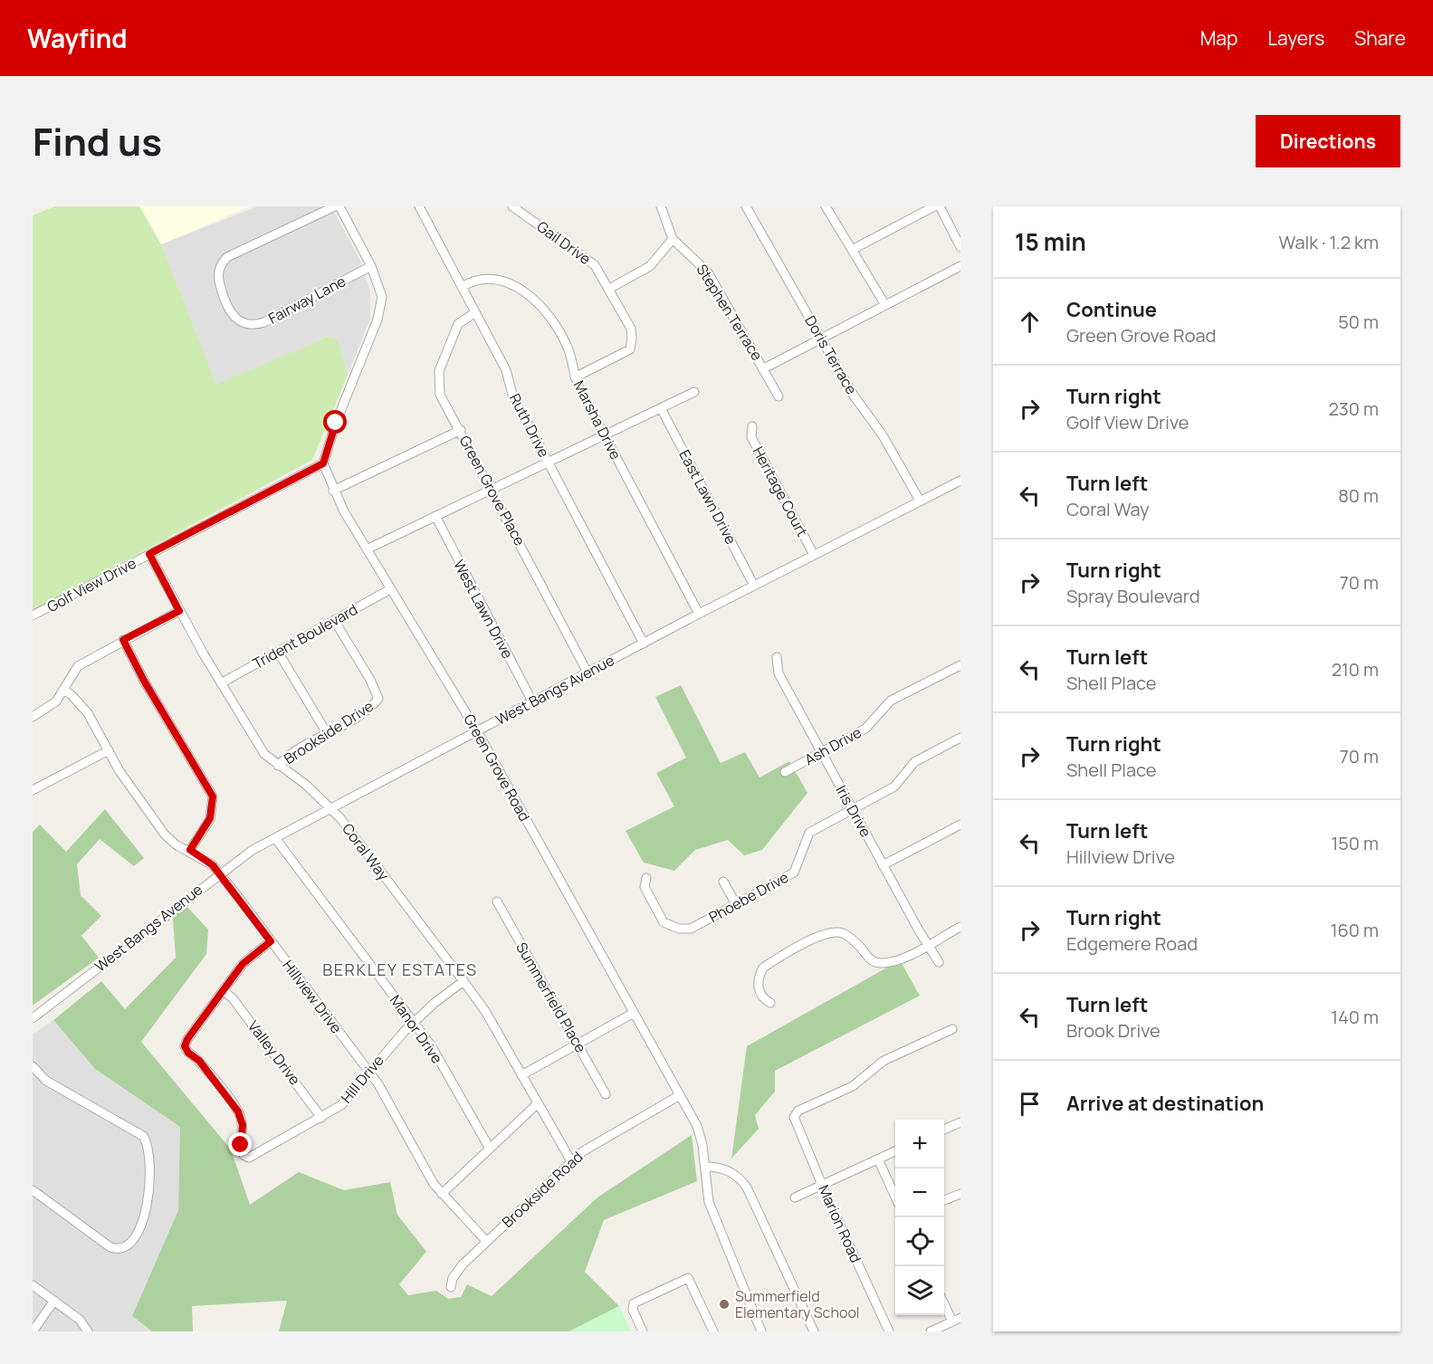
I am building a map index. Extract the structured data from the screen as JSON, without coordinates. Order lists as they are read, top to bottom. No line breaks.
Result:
{"streets":{"street":["Gail Drive","Fairway Lane","Stephen Terrace","Doris Terrace","Marsha Drive","Ruth Drive","Green Grove Place","Heritage Court","East Lawn Drive","Golf View Drive","West Lawn Drive","Trident Boulevard","West Bangs Avenue","Brookside Drive","Ash Drive","Green Grove Road","Iris Drive","Coral Way","Phoebe Drive","Hillview Drive","Summerfield Place","Manor Drive","Valley Drive","Hill Drive","Brookside Road","Marion Road"]},"crossings":[["Gail Drive","Marsha Drive"],["Doris Terrace","West Bangs Avenue"],["Marsha Drive","Ruth Drive"],["Marsha Drive","West Bangs Avenue"],["Ruth Drive","Green Grove Place"],["Ruth Drive","West Bangs Avenue"],["Green Grove Place","West Bangs Avenue"],["Heritage Court","West Bangs Avenue"],["East Lawn Drive","West Bangs Avenue"],["Golf View Drive","Green Grove Road"],["Golf View Drive","Coral Way"],["West Lawn Drive","West Bangs Avenue"],["Trident Boulevard","Brookside Drive"],["Trident Boulevard","Green Grove Road"],["Trident Boulevard","Coral Way"],["West Bangs Avenue","Green Grove Road"],["West Bangs Avenue","Coral Way"],["West Bangs Avenue","Hillview Drive"],["West Bangs Avenue","Manor Drive"],["Brookside Drive","Coral Way"],["Ash Drive","Iris Drive"],["Green Grove Road","Brookside Road"],["Iris Drive","Phoebe Drive"],["Coral Way","Hill Drive"],["Coral Way","Brookside Road"],["Hillview Drive","Hill Drive"],["Hillview Drive","Brookside Road"],["Manor Drive","Hill Drive"],["Valley Drive","Hill Drive"]],"districts":["BERKLEY ESTATES"],"places":["Summerfield Elementary School"],"page":{"header":"Wayfind","nav":["Map","Layers","Share"],"title":"Find us","buttons":"Directions","heading":["15 min","Walk · 1.2 km"],"list":[["Continue","Green Grove Road","50 m"],["Turn right","Golf View Drive","230 m"],["Turn left","Coral Way","80 m"],["Turn right","Spray Boulevard","70 m"],["Turn left","Shell Place","210 m"],["Turn right","Shell Place","70 m"],["Turn left","Hillview Drive","150 m"],["Turn right","Edgemere Road","160 m"],["Turn left","Brook Drive","140 m"],"Arrive at destination"],"map_buttons":["+","−"]}}
